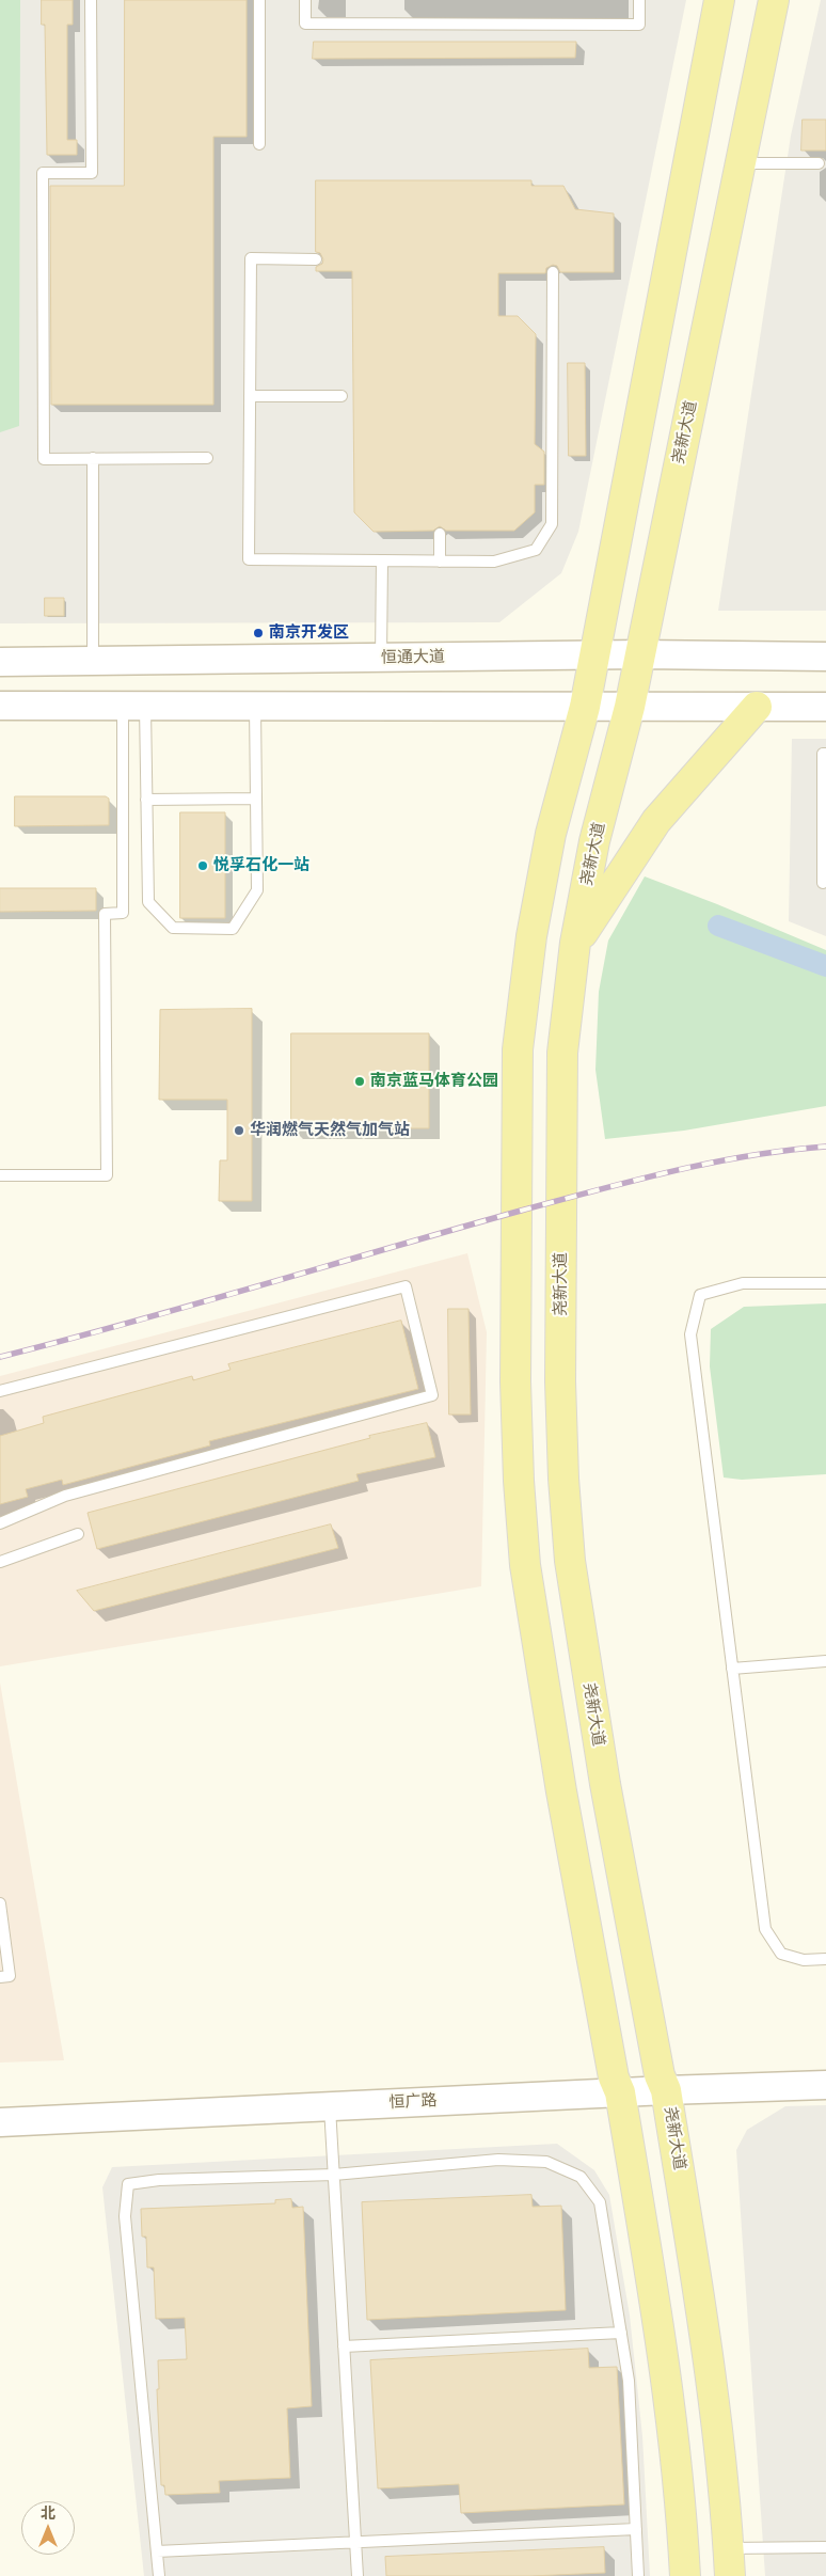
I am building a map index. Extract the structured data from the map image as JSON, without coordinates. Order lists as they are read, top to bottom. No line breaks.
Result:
{"streets":{"main road":["尧新大道","恒通大道","恒广路"]},"crossings":[["尧新大道","恒通大道"],["尧新大道","恒广路"]],"places":["南京开发区","悦孚石化一站","南京蓝马体育公园","华润燃气天然气加气站"],"north":"top"}
